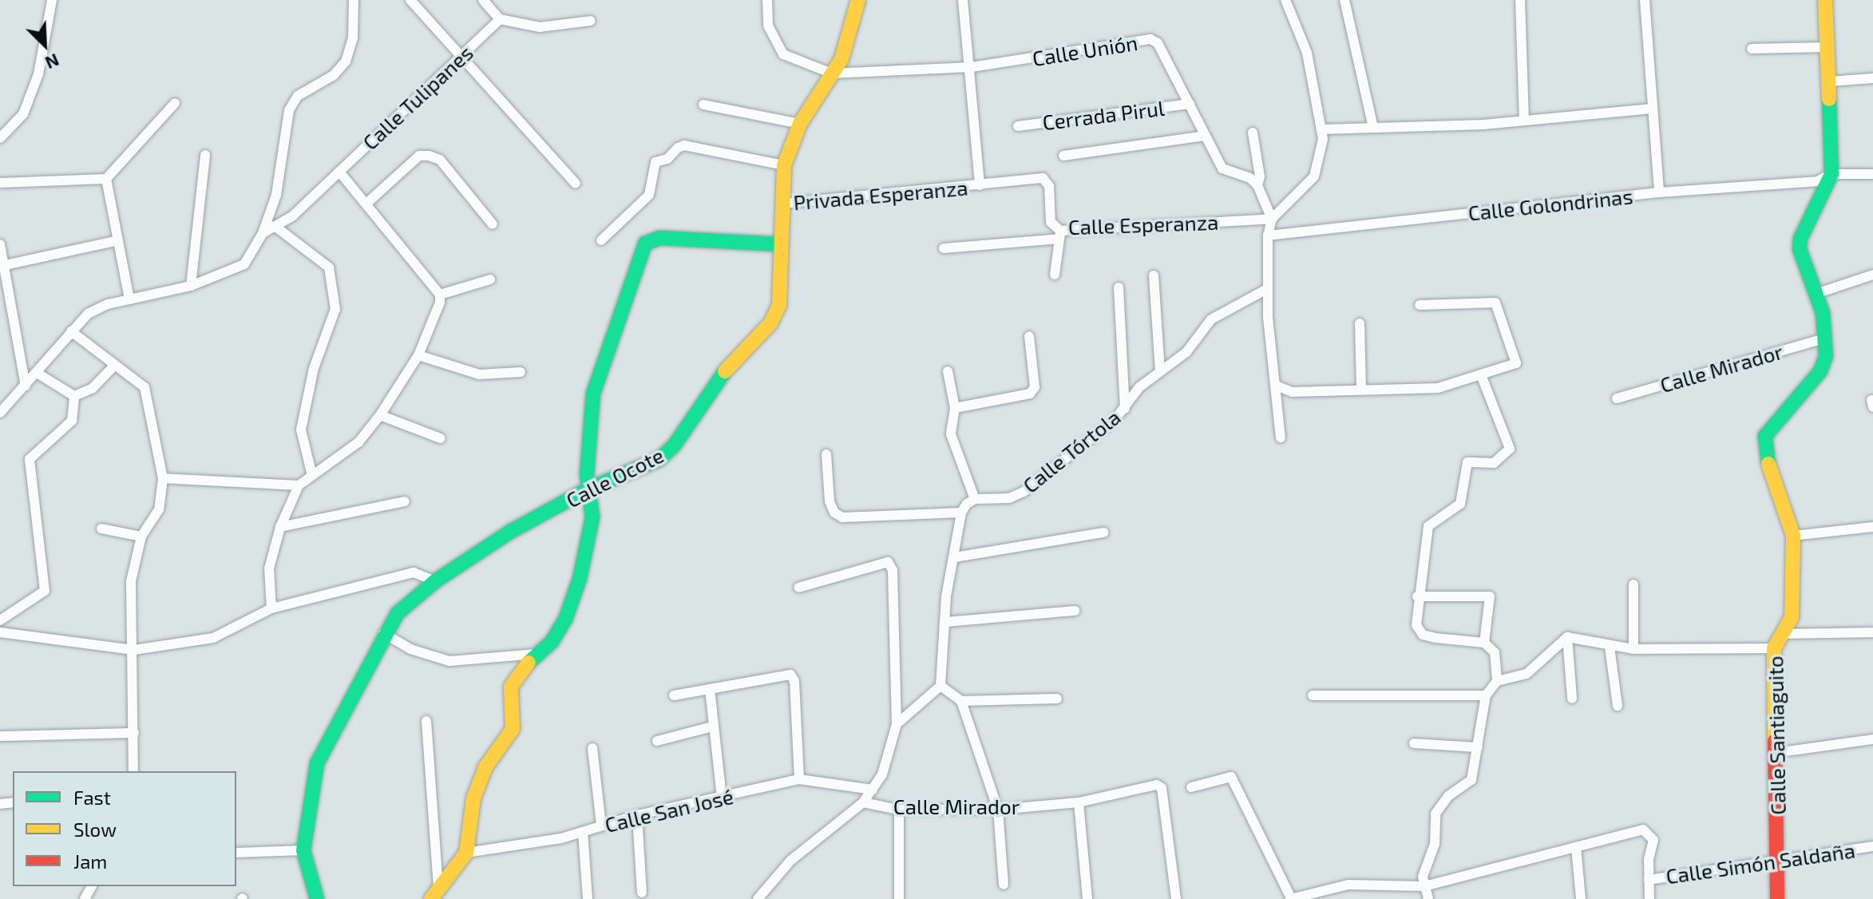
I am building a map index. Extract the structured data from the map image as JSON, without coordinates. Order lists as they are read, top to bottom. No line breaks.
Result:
{"streets":{"street":["Calle Unión","Calle Tulipanes","Cerrada Pirul","Privada Esperanza","Calle Golondrinas","Calle Esperanza","Calle Mirador","Calle Tórtola","Calle Ocote","Calle Santiaguito","Calle San José","Calle Simón Saldaña"]},"crossings":[["Calle Unión","Cerrada Pirul"],["Calle Unión","Calle Ocote"],["Privada Esperanza","Calle Esperanza"],["Privada Esperanza","Calle Ocote"],["Calle Golondrinas","Calle Santiaguito"],["Calle Mirador","Calle Santiaguito"],["Calle Santiaguito","Calle Simón Saldaña"]],"legend":["Fast","Slow","Jam"],"north":"bottom right"}
